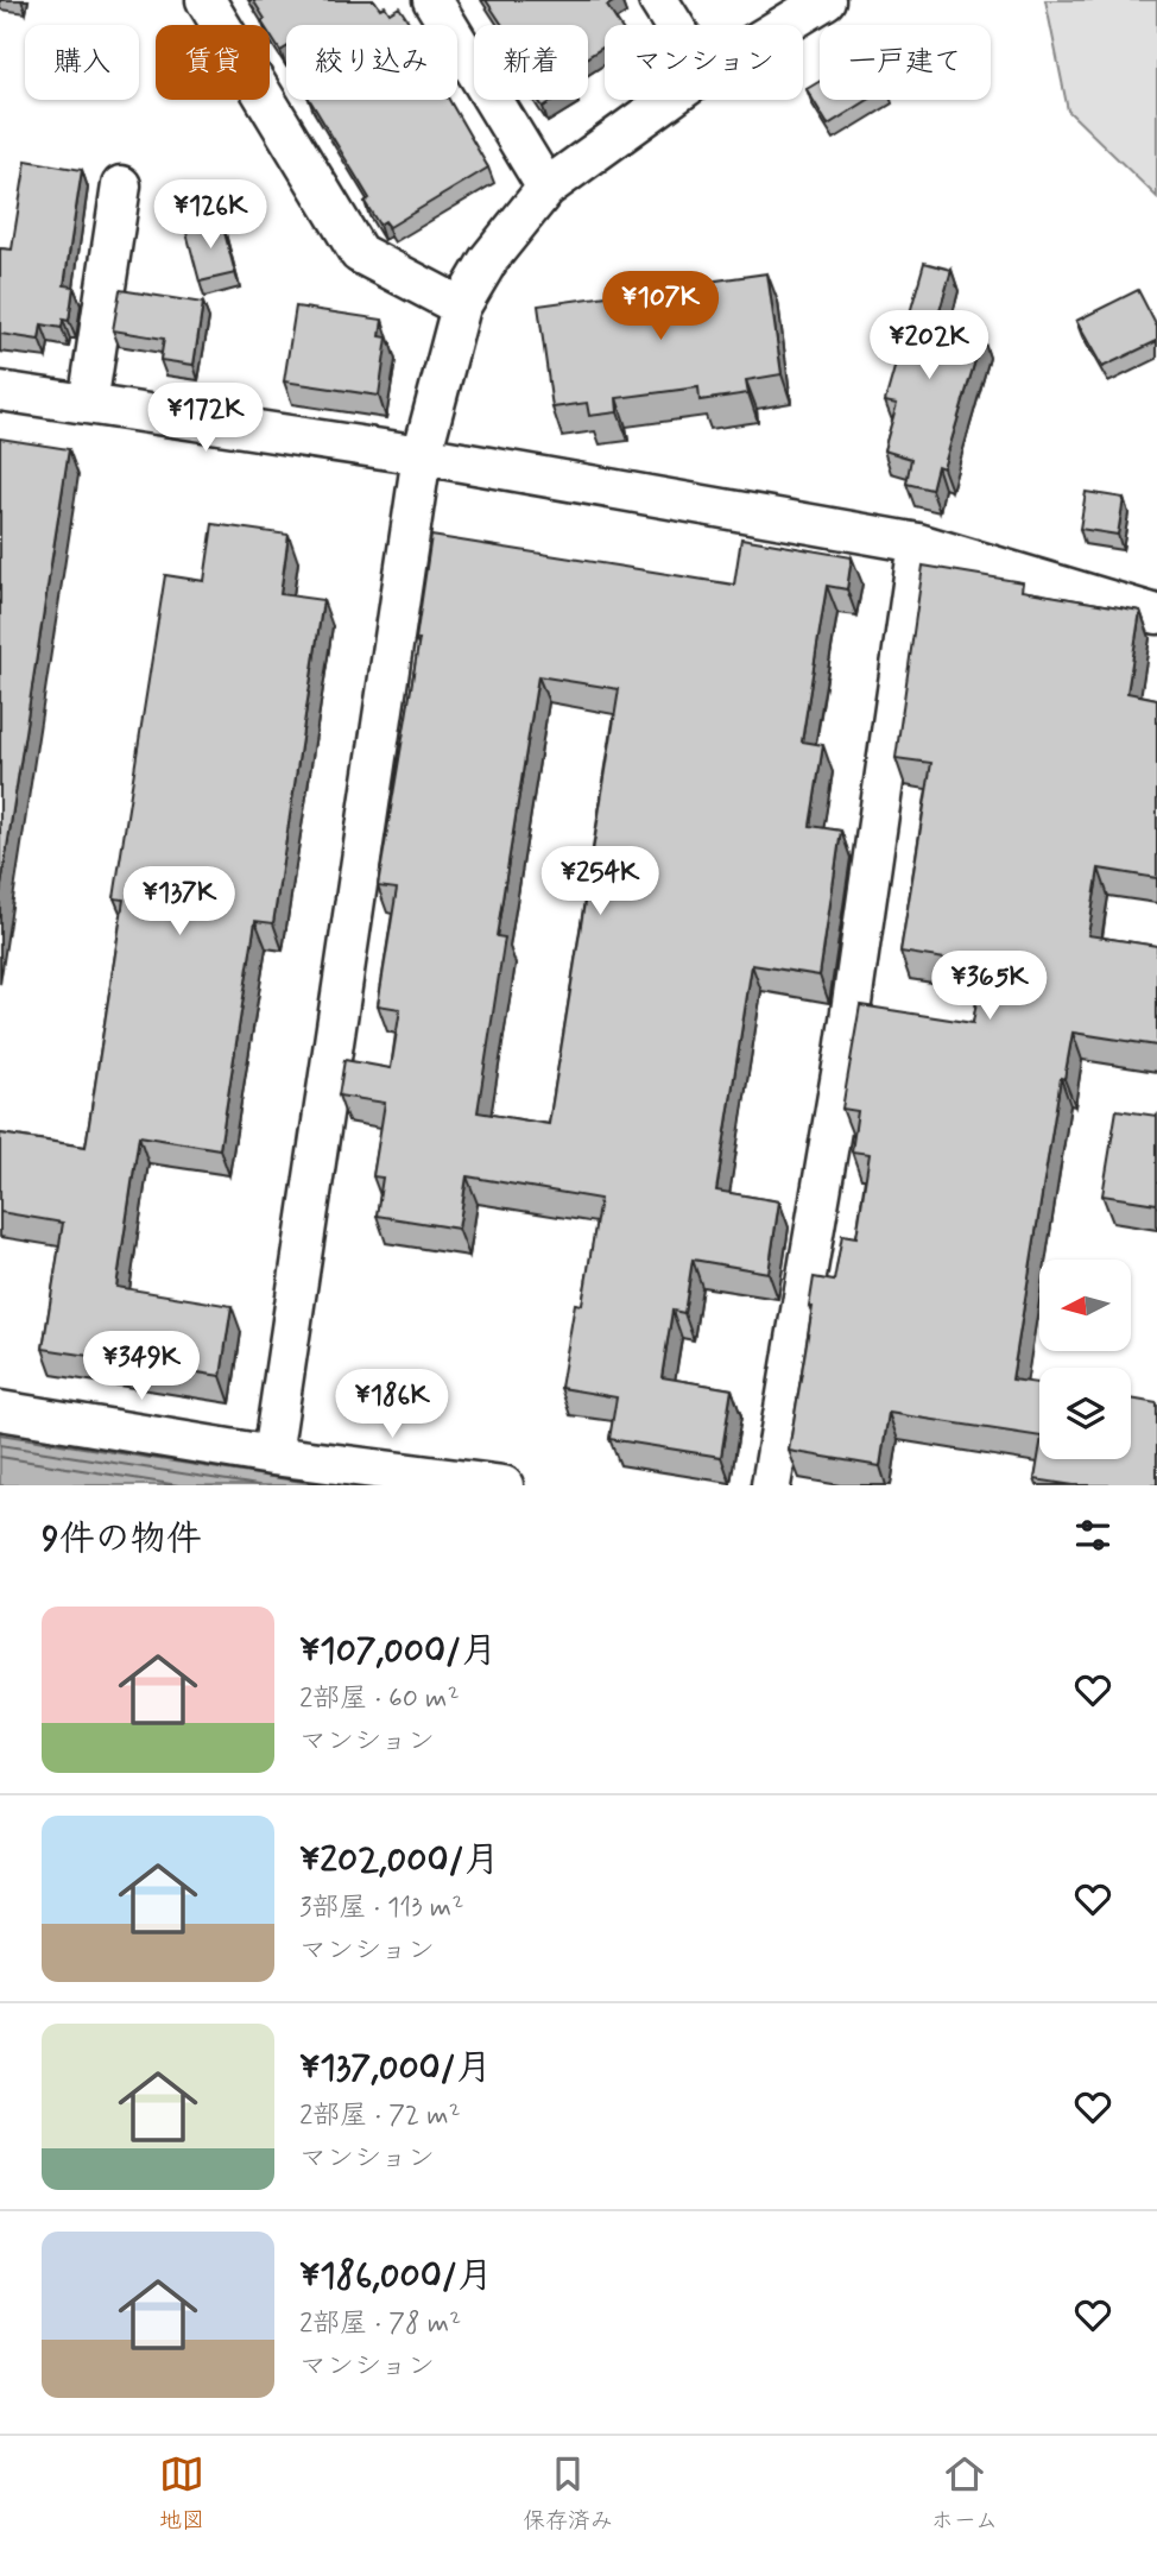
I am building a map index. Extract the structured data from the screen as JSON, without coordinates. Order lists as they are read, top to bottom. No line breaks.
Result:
{"north":"left","page":{"chip":["購入","賃貸","絞り込み","新着","マンション","一戸建て"],"price":["¥126K","¥107K","¥202K","¥172K","¥254K","¥137K","¥365K","¥349K","¥186K"],"heading":"9件の物件","list":[{"name":"¥107,000/月","note":"2部屋 · 60 m² · マンション"},{"name":"¥202,000/月","note":"3部屋 · 113 m² · マンション"},{"name":"¥137,000/月","note":"2部屋 · 72 m² · マンション"},{"name":"¥186,000/月","note":"2部屋 · 78 m² · マンション"}],"tabs":["地図","保存済み","ホーム"]}}
